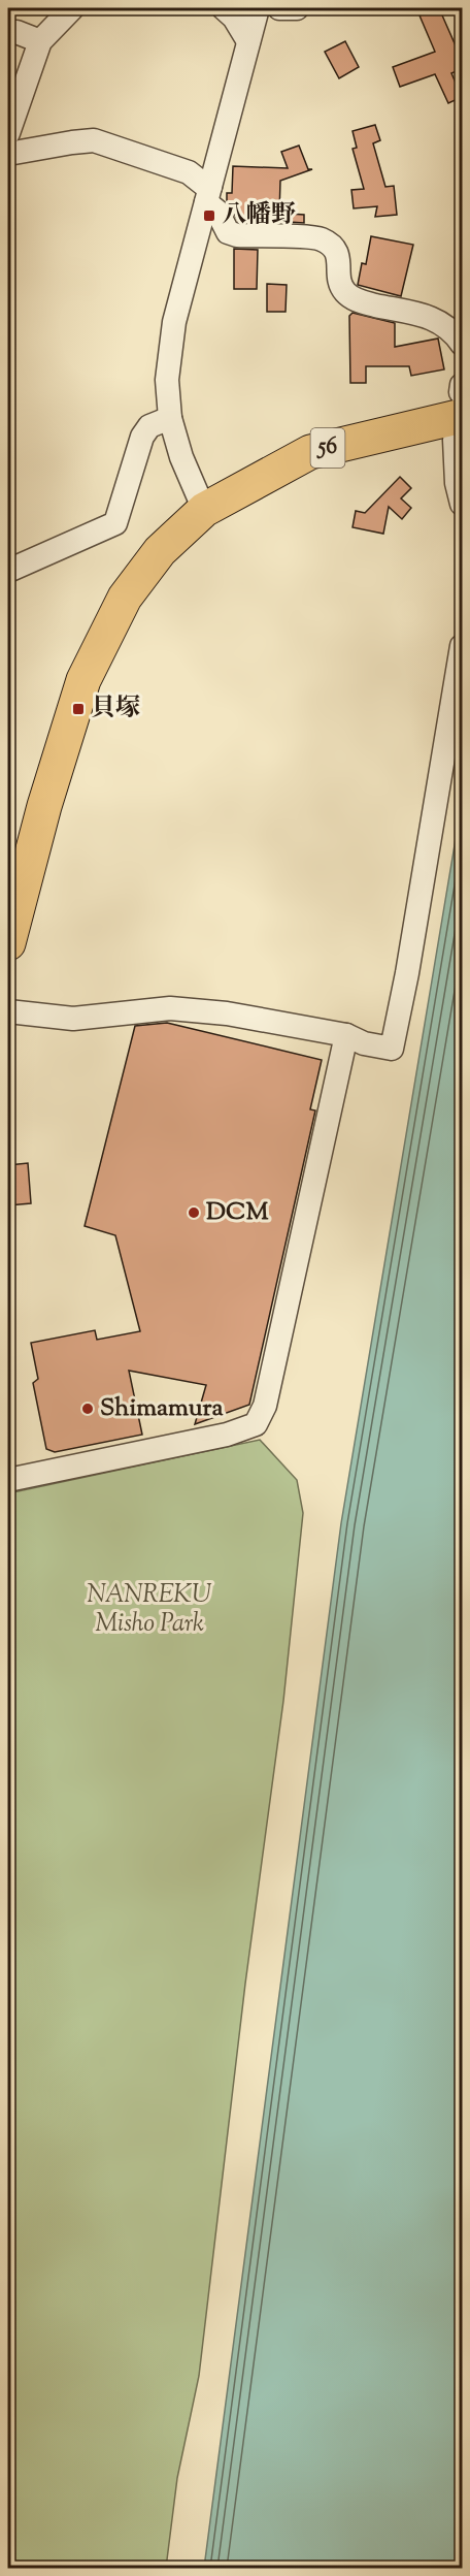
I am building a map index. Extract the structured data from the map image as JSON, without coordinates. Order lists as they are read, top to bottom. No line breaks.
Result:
{"streets":{"highway":["56"]},"parks":["NANREKU Misho Park"],"places":{"transit":["八幡野","貝塚"],"other":["DCM","Shimamura"]}}
